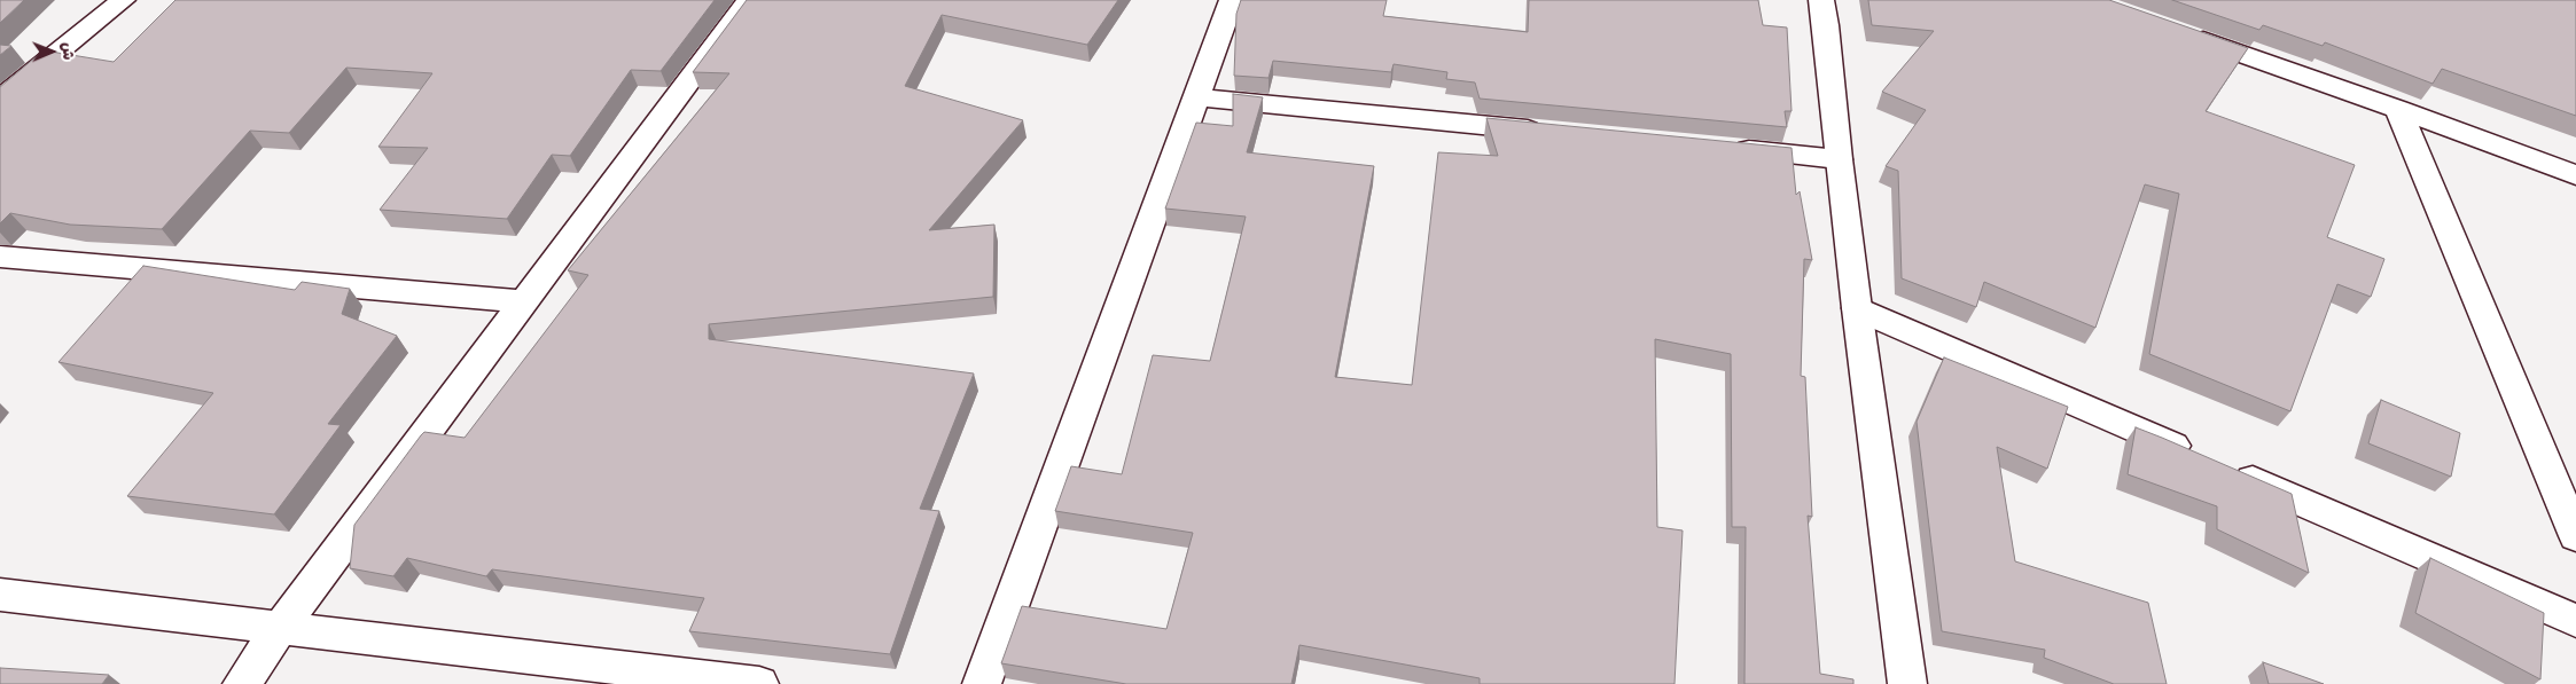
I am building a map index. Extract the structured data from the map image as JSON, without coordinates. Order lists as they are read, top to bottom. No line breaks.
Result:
{"north":"right"}
